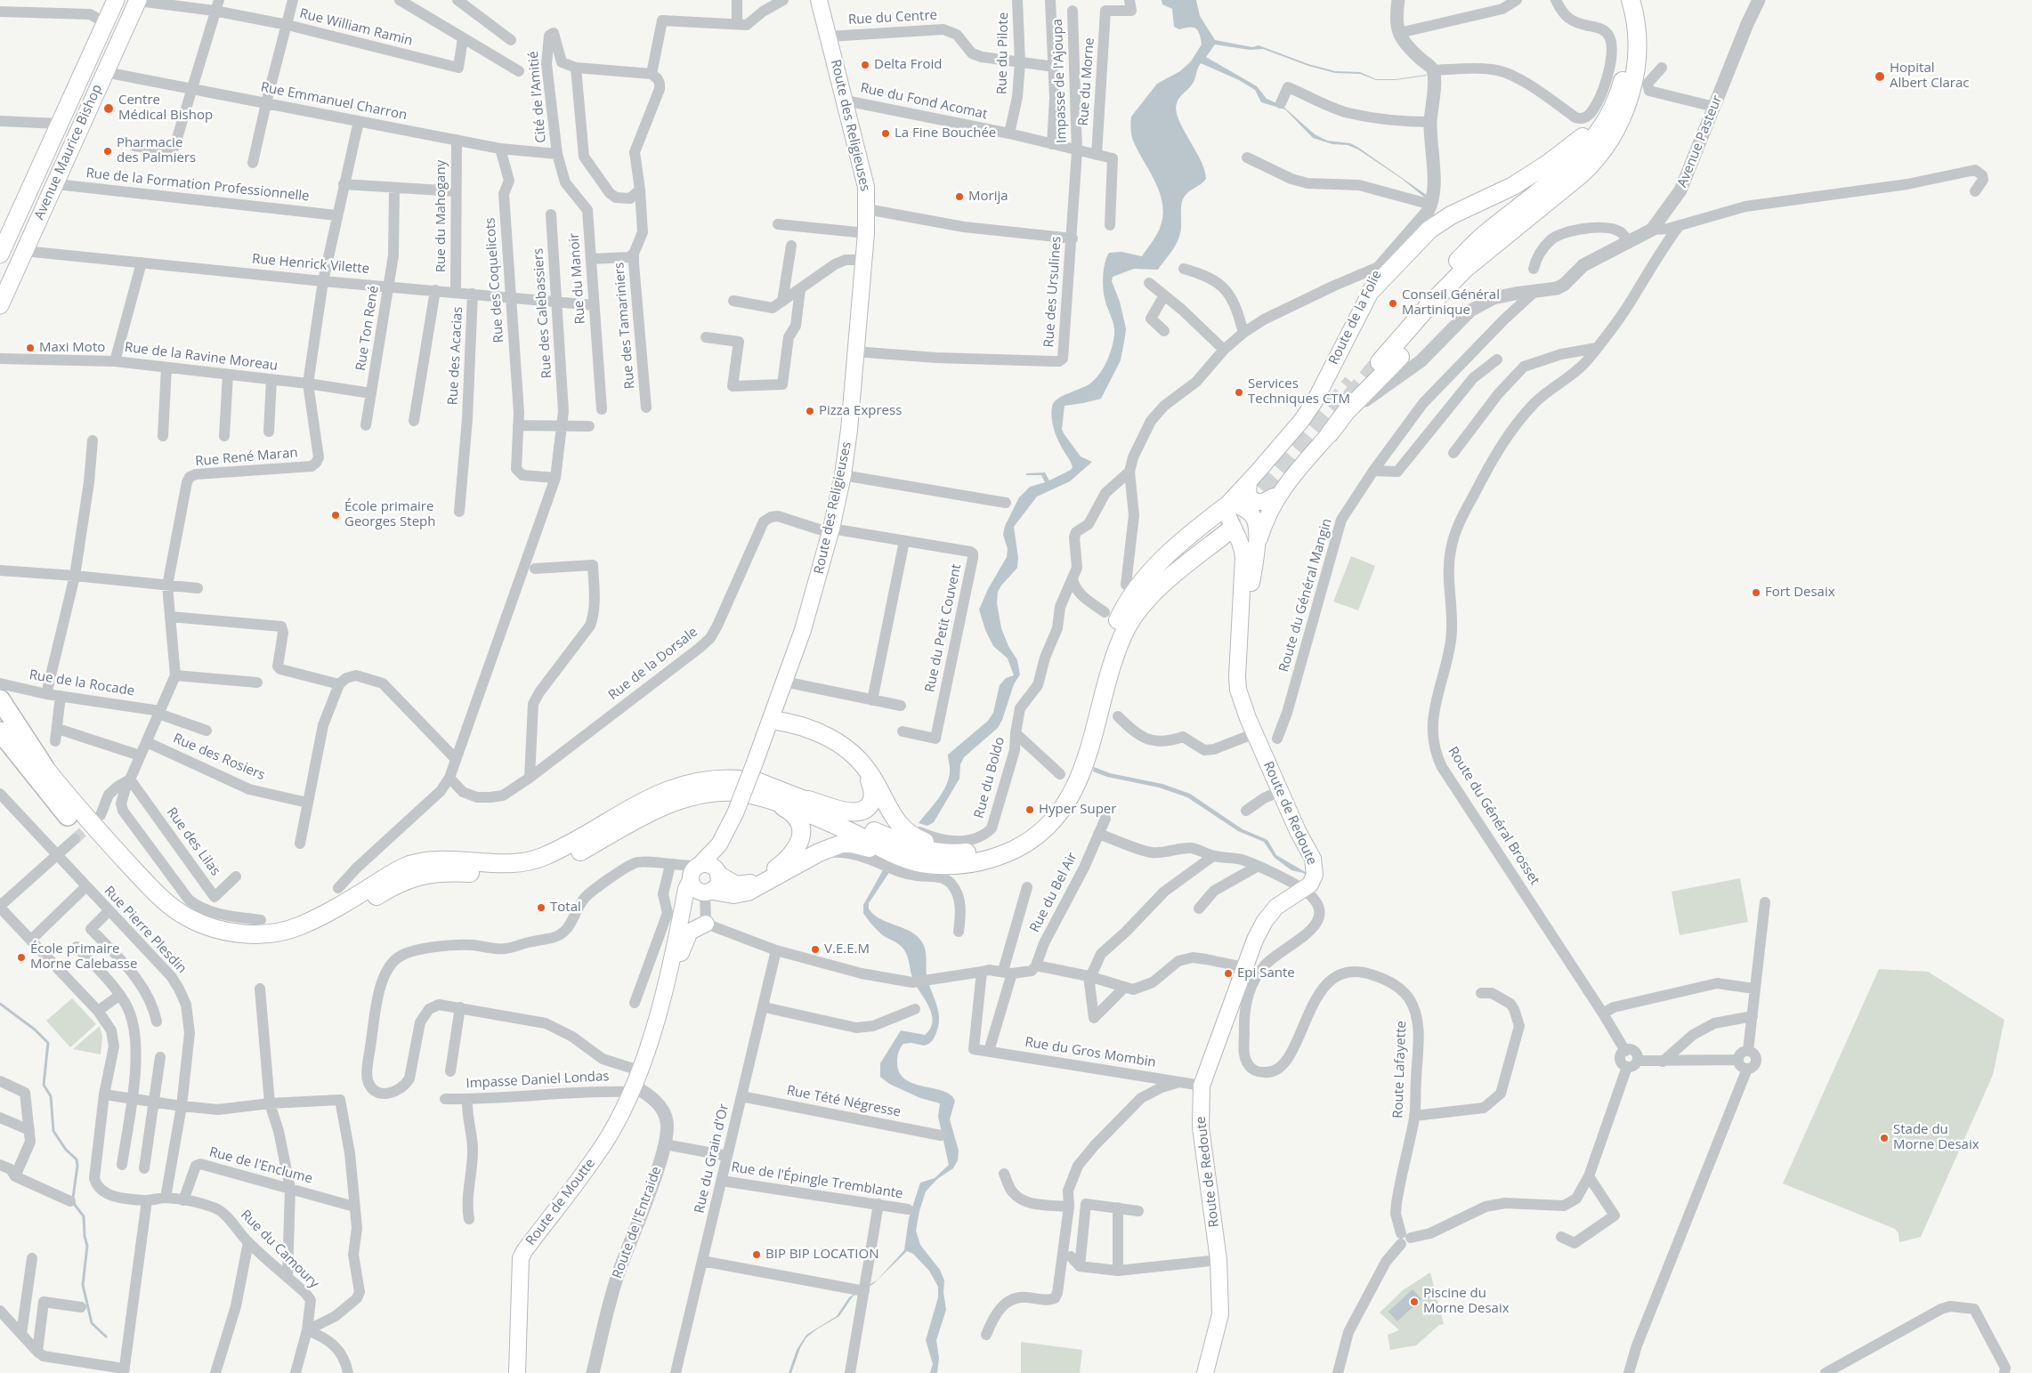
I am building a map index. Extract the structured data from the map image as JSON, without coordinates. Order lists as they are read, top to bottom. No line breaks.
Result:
{"streets":{"main road":["Route des Religieuses","Avenue Maurice Bishop","Route de la Folie","Route de Redoute","Route de Moutte"],"street":["Rue du Centre","Rue William Ramin","Rue du Pilote","Impasse de l'Ajoupa","Rue du Morne","Cité de l’Amitié","Rue Emmanuel Charron","Rue du Fond Acomat","Avenue Pasteur","Rue de la Formation Professionnelle","Rue du Mahogany","Rue Henrick Vilette","Rue du Manoir","Rue des Coquelicots","Rue des Ursulines","Rue des Calebassiers","Rue des Tamariniers","Rue Ton René","Rue des Acacias","Rue de la Ravine Moreau","Rue René Maran","Route du Général Mangin","Rue du Petit Couvent","Rue de la Dorsale","Rue de la Rocade","Rue des Rosiers","Rue du Boldo","Route du Général Brosset","Rue des Lilas","Rue du Bel Air","Rue Pierre Plesdin","Rue du Gros Mombin","Route Lafayette","Impasse Daniel Londas","Rue Tété Négresse","Rue du Grain d'Or","Rue de l'Enclume","Rue de l'Épingle Tremblante","Route de l'Entraide","Rue du Camoury"]},"crossings":[["Rue du Centre","Rue du Pilote"],["Rue du Centre","Route des Religieuses"],["Rue William Ramin","Avenue Maurice Bishop"],["Rue du Pilote","Rue du Fond Acomat"],["Impasse de l'Ajoupa","Rue du Fond Acomat"],["Impasse de l'Ajoupa","Rue des Ursulines"],["Rue du Morne","Rue du Fond Acomat"],["Cité de l’Amitié","Rue Emmanuel Charron"],["Cité de l’Amitié","Rue du Manoir"],["Rue Emmanuel Charron","Avenue Maurice Bishop"],["Rue Emmanuel Charron","Rue du Mahogany"],["Rue Emmanuel Charron","Rue du Manoir"],["Rue Emmanuel Charron","Rue des Coquelicots"],["Rue du Fond Acomat","Route des Religieuses"],["Rue du Fond Acomat","Rue des Ursulines"],["Route des Religieuses","Rue des Ursulines"],["Route des Religieuses","Rue du Petit Couvent"],["Route des Religieuses","Rue de la Dorsale"],["Route des Religieuses","Impasse Daniel Londas"],["Route des Religieuses","Route de Moutte"],["Route des Religieuses","Route de l'Entraide"],["Avenue Pasteur","Route du Général Mangin"],["Avenue Maurice Bishop","Rue de la Formation Professionnelle"],["Avenue Maurice Bishop","Rue Henrick Vilette"],["Rue du Mahogany","Rue Henrick Vilette"],["Rue Henrick Vilette","Rue du Manoir"],["Rue Henrick Vilette","Rue des Coquelicots"],["Rue Henrick Vilette","Rue des Calebassiers"],["Rue Henrick Vilette","Rue Ton René"],["Rue Henrick Vilette","Rue des Acacias"],["Rue des Coquelicots","Rue des Calebassiers"],["Rue des Calebassiers","Rue de la Dorsale"],["Rue Ton René","Rue de la Ravine Moreau"],["Rue de la Ravine Moreau","Rue René Maran"],["Rue du Petit Couvent","Rue de la Dorsale"],["Route de Redoute","Rue du Gros Mombin"],["Route de Redoute","Route Lafayette"],["Rue Pierre Plesdin","Rue du Camoury"],["Impasse Daniel Londas","Route de Moutte"],["Impasse Daniel Londas","Route de l'Entraide"],["Rue Tété Négresse","Rue du Grain d'Or"],["Rue du Grain d'Or","Rue de l'Épingle Tremblante"],["Rue de l'Enclume","Rue du Camoury"],["Route de Moutte","Route de l'Entraide"]],"places":["Delta Froid","Hopital Albert Clarac","Centre Médical Bishop","La Fine Bouchée","Pharmacie des Palmiers","Morija","Conseil Général Martinique","Maxi Moto","Services Techniques CTM","Pizza Express","École primaire Georges Steph","Fort Desaix","Hyper Super","Total","V.E.E.M","École primaire Morne Calebasse","Epi Sante","Stade du Morne Desaix","BIP BIP LOCATION","Piscine du Morne Desaix"]}
